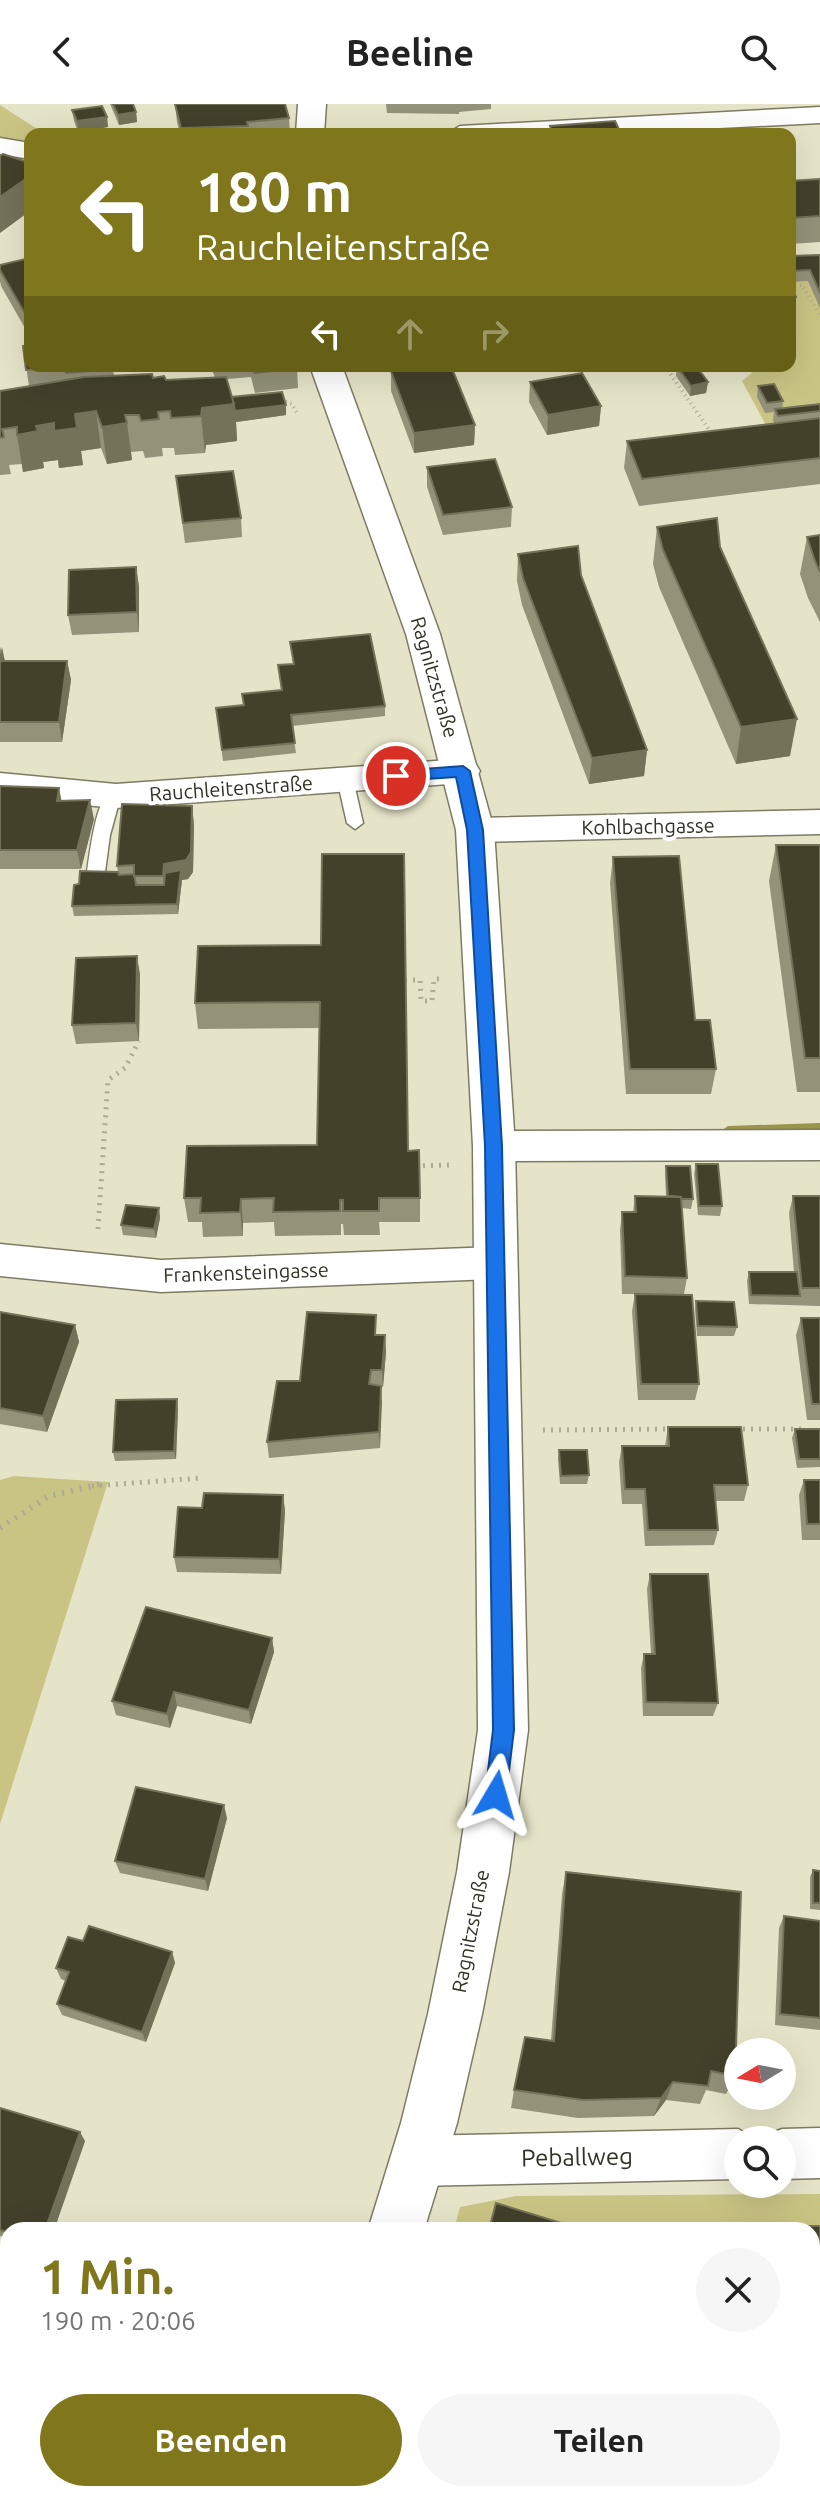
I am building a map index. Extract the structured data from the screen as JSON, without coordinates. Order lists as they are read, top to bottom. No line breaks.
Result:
{"streets":{"main road":["Ragnitzstraße"],"street":["Rauchleitenstraße","Kohlbachgasse","Frankensteingasse","Peballweg"]},"crossings":[["Ragnitzstraße","Rauchleitenstraße"],["Ragnitzstraße","Kohlbachgasse"],["Ragnitzstraße","Frankensteingasse"],["Ragnitzstraße","Peballweg"]],"north":"left","page":{"header":"Beeline","turn":["180 m","Rauchleitenstraße"],"heading":["1 Min.","190 m · 20:06"],"buttons":["Beenden","Teilen"]}}
